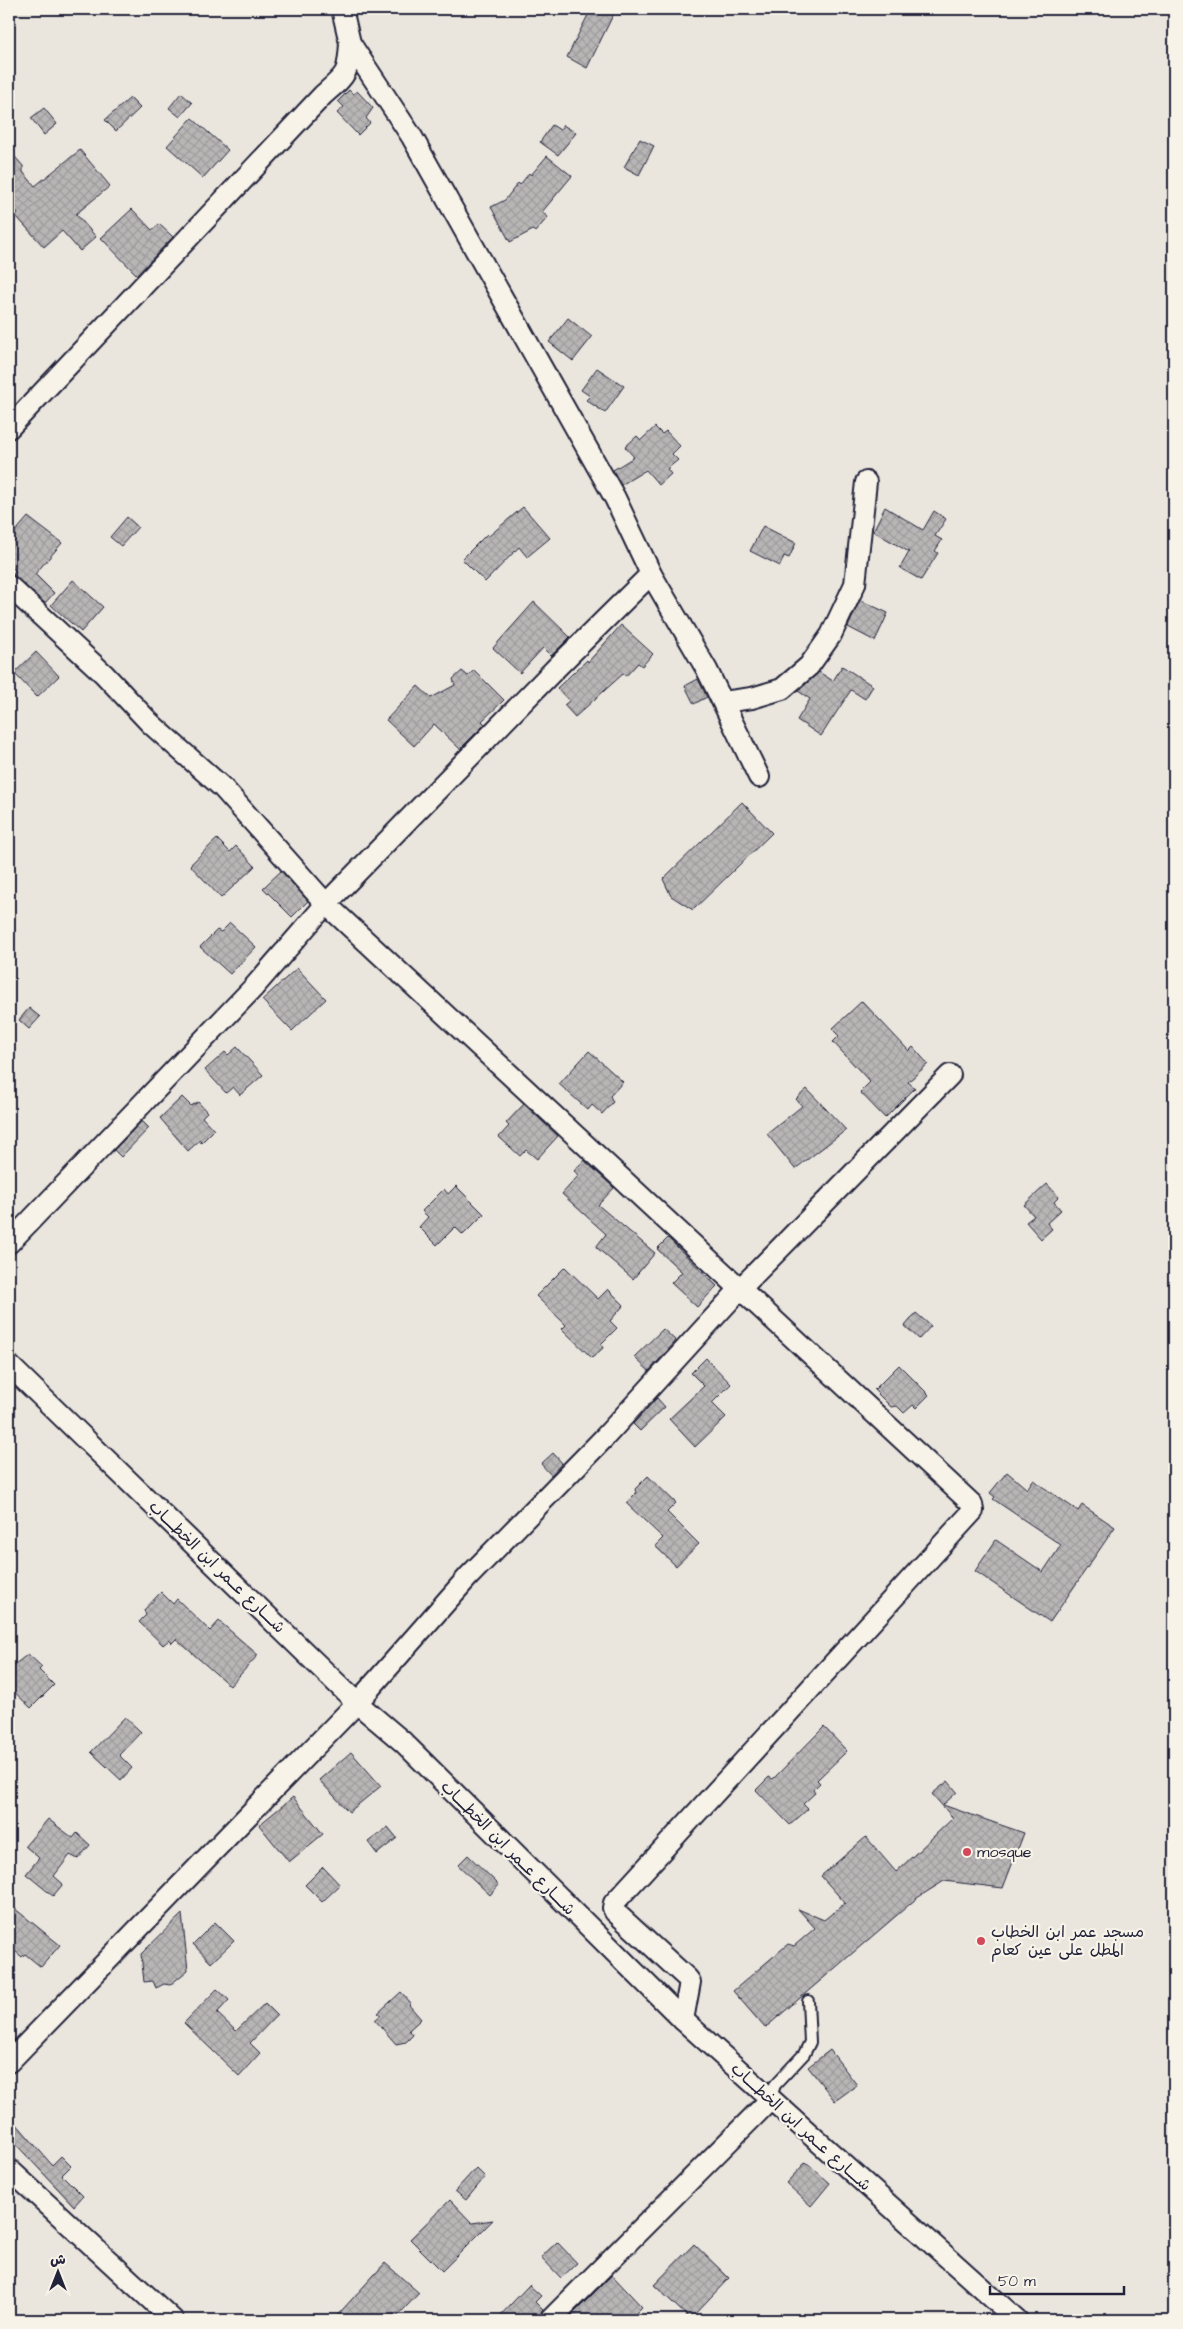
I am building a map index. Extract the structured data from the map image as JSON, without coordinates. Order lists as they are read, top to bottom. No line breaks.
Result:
{"streets":{"street":["شــــارع عــمر ابن الخطــــاب"]},"places":["mosque","مسجد عمر ابن الخطاب المطل على عين كعام"],"scale_bar":"50 m","north":"top"}
